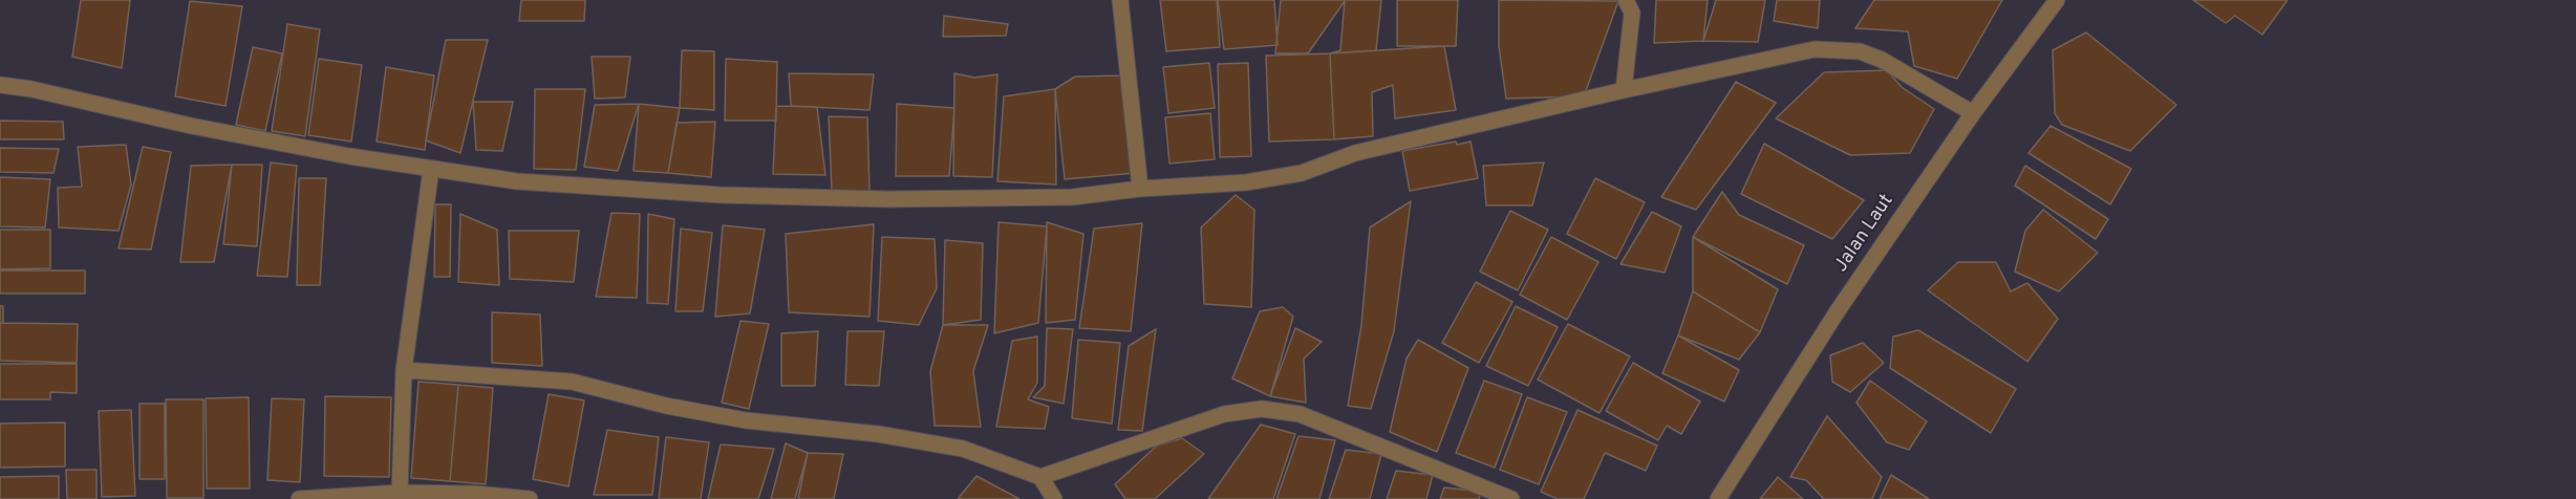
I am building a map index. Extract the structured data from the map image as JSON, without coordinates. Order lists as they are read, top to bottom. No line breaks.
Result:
{"streets":{"street":["Jalan Laut"]}}
